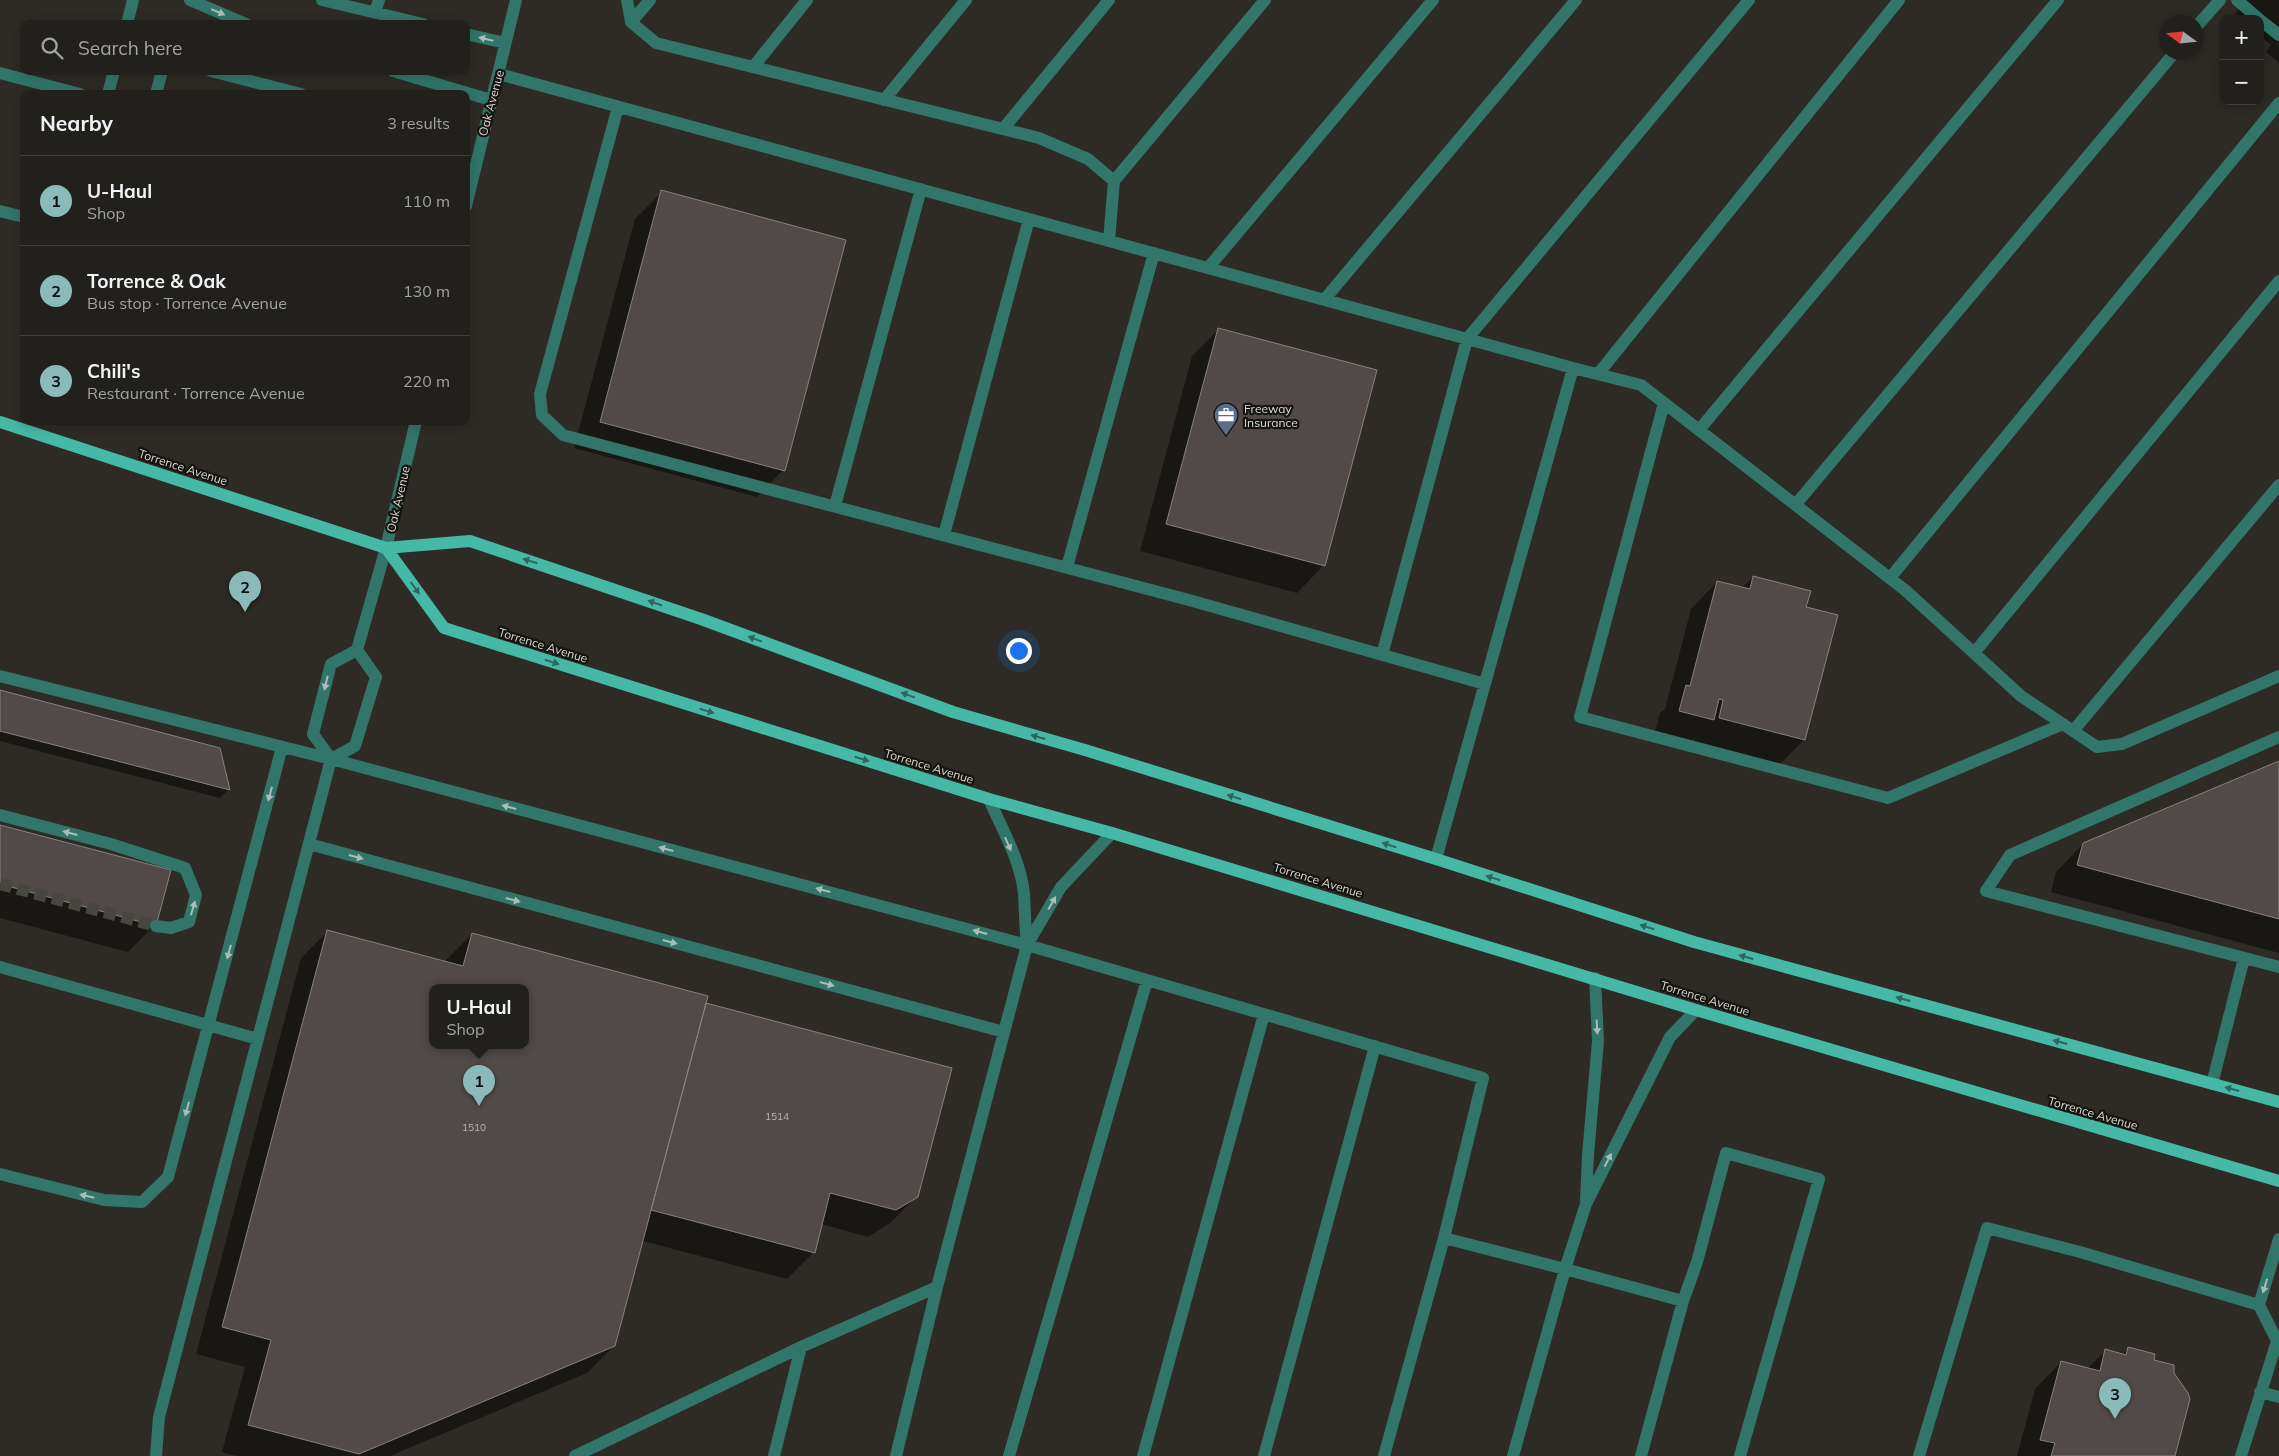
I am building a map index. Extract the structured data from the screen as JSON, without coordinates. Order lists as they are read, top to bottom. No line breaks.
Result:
{"streets":{"main road":["Torrence Avenue"],"street":["Oak Avenue"]},"crossings":[["Oak Avenue","Torrence Avenue"]],"places":{"office":["Freeway Insurance"]},"house_numbers":["1514","1510"],"north":"left","page":{"map_buttons":["+","−"],"search":"Search here","heading":["Nearby","3 results"],"list":[{"mark":"1","name":"U-Haul","note":"Shop","value":"110 m"},{"mark":"2","name":"Torrence & Oak","note":"Bus stop · Torrence Avenue","value":"130 m"},{"mark":"3","name":"Chili's","note":"Restaurant · Torrence Avenue","value":"220 m"}],"pins":["2","1","3"],"popup":["U-Haul","Shop"]}}
